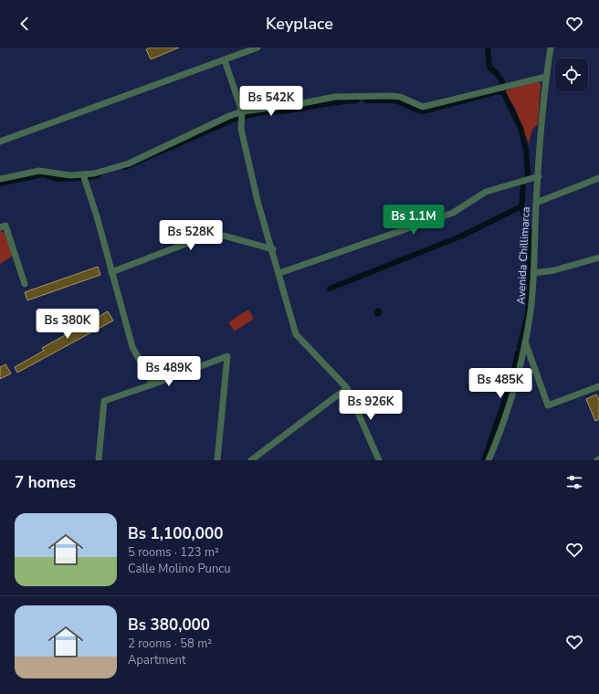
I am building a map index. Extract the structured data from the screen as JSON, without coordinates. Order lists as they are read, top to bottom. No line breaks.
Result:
{"streets":{"street":["Avenida Chillimarca"]},"page":{"header":"Keyplace","price":["Bs 542K","Bs 1.1M","Bs 528K","Bs 380K","Bs 489K","Bs 485K","Bs 926K"],"heading":"7 homes","list":[{"name":"Bs 1,100,000","note":"5 rooms · 123 m² · Calle Molino Puncu"},{"name":"Bs 380,000","note":"2 rooms · 58 m² · Apartment"}]}}
